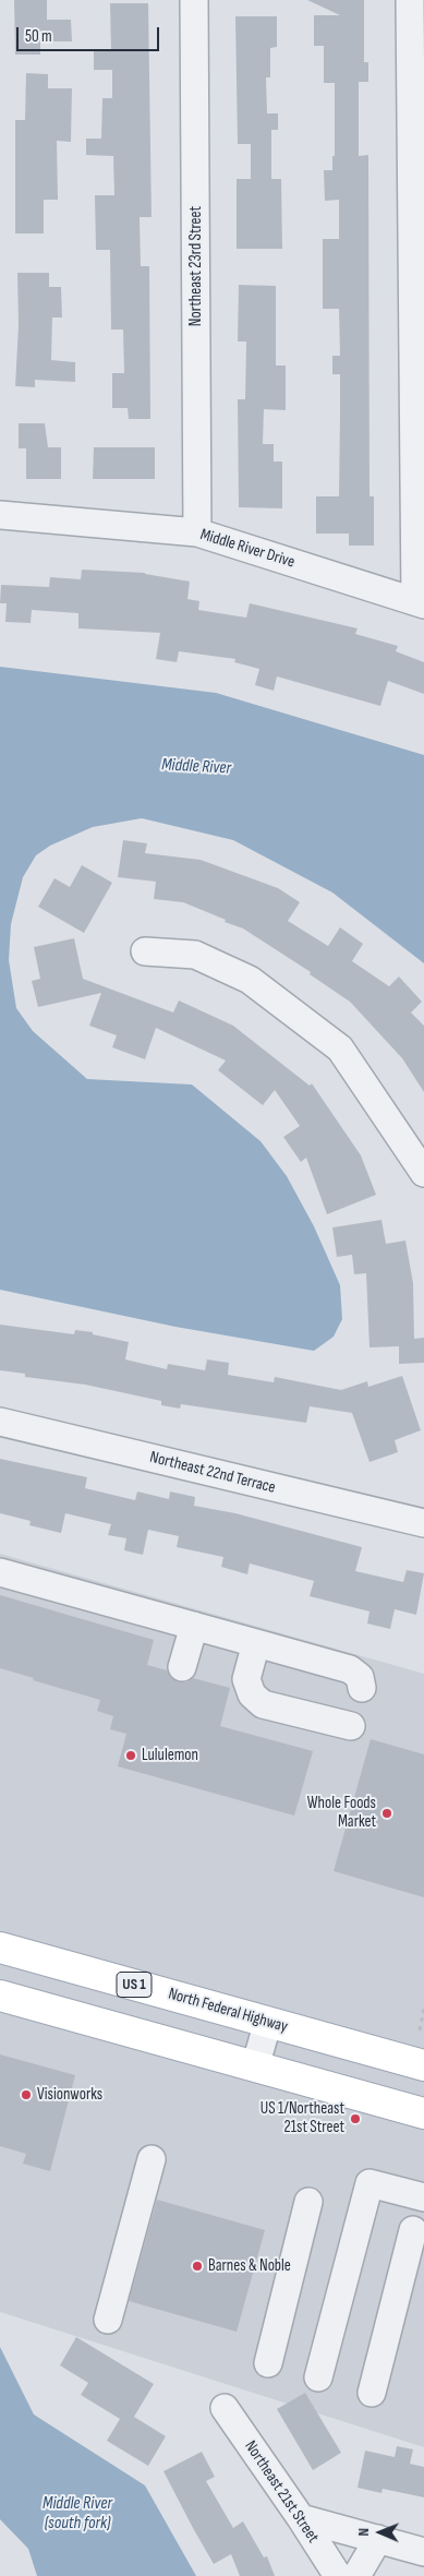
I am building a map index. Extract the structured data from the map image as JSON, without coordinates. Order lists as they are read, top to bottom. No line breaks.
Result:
{"streets":{"main road":["US 1","North Federal Highway"],"street":["Northeast 23rd Street","Middle River Drive","Northeast 22nd Terrace","Northeast 21st Street"]},"crossings":[["Northeast 23rd Street","Middle River Drive"]],"water":["Middle River","Middle River (south fork)"],"places":["Lululemon","Whole Foods Market","Visionworks","US 1/Northeast 21st Street","Barnes & Noble"],"scale_bar":"50 m","north":"left"}
